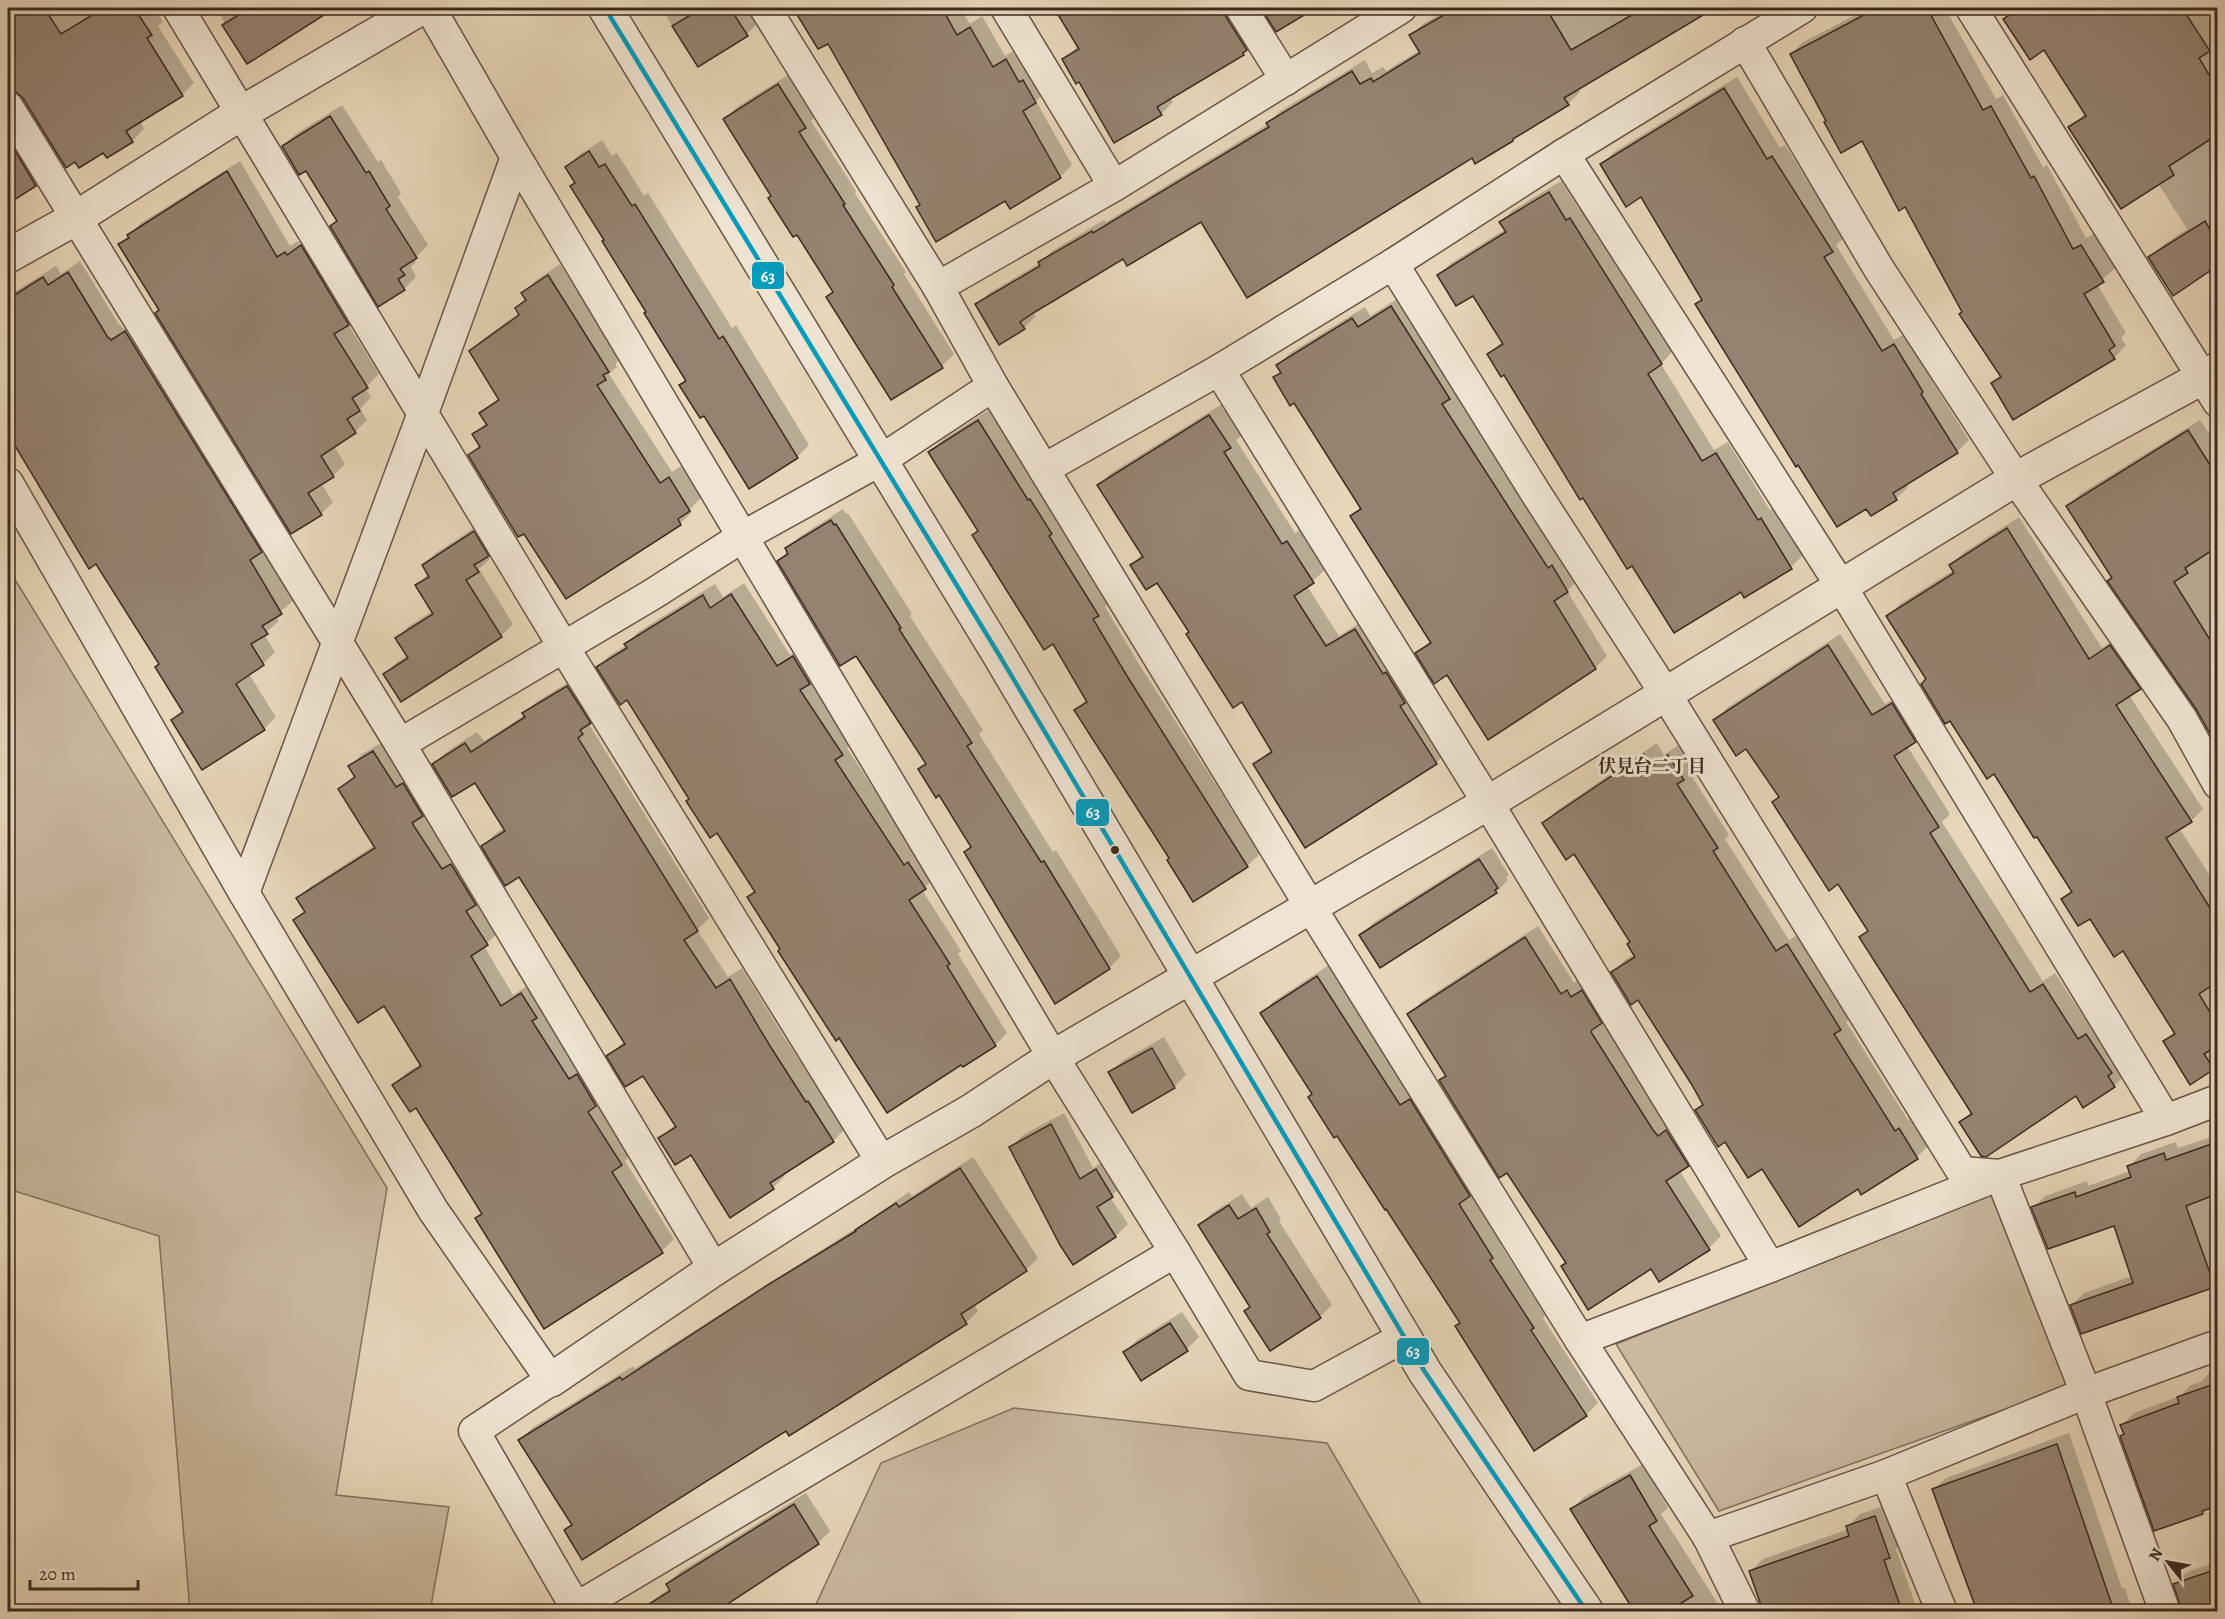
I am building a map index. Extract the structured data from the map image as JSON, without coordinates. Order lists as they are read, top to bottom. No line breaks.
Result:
{"districts":["伏見台二丁目"],"lines":["transit line 63"],"scale_bar":"20 m","north":"top left"}
